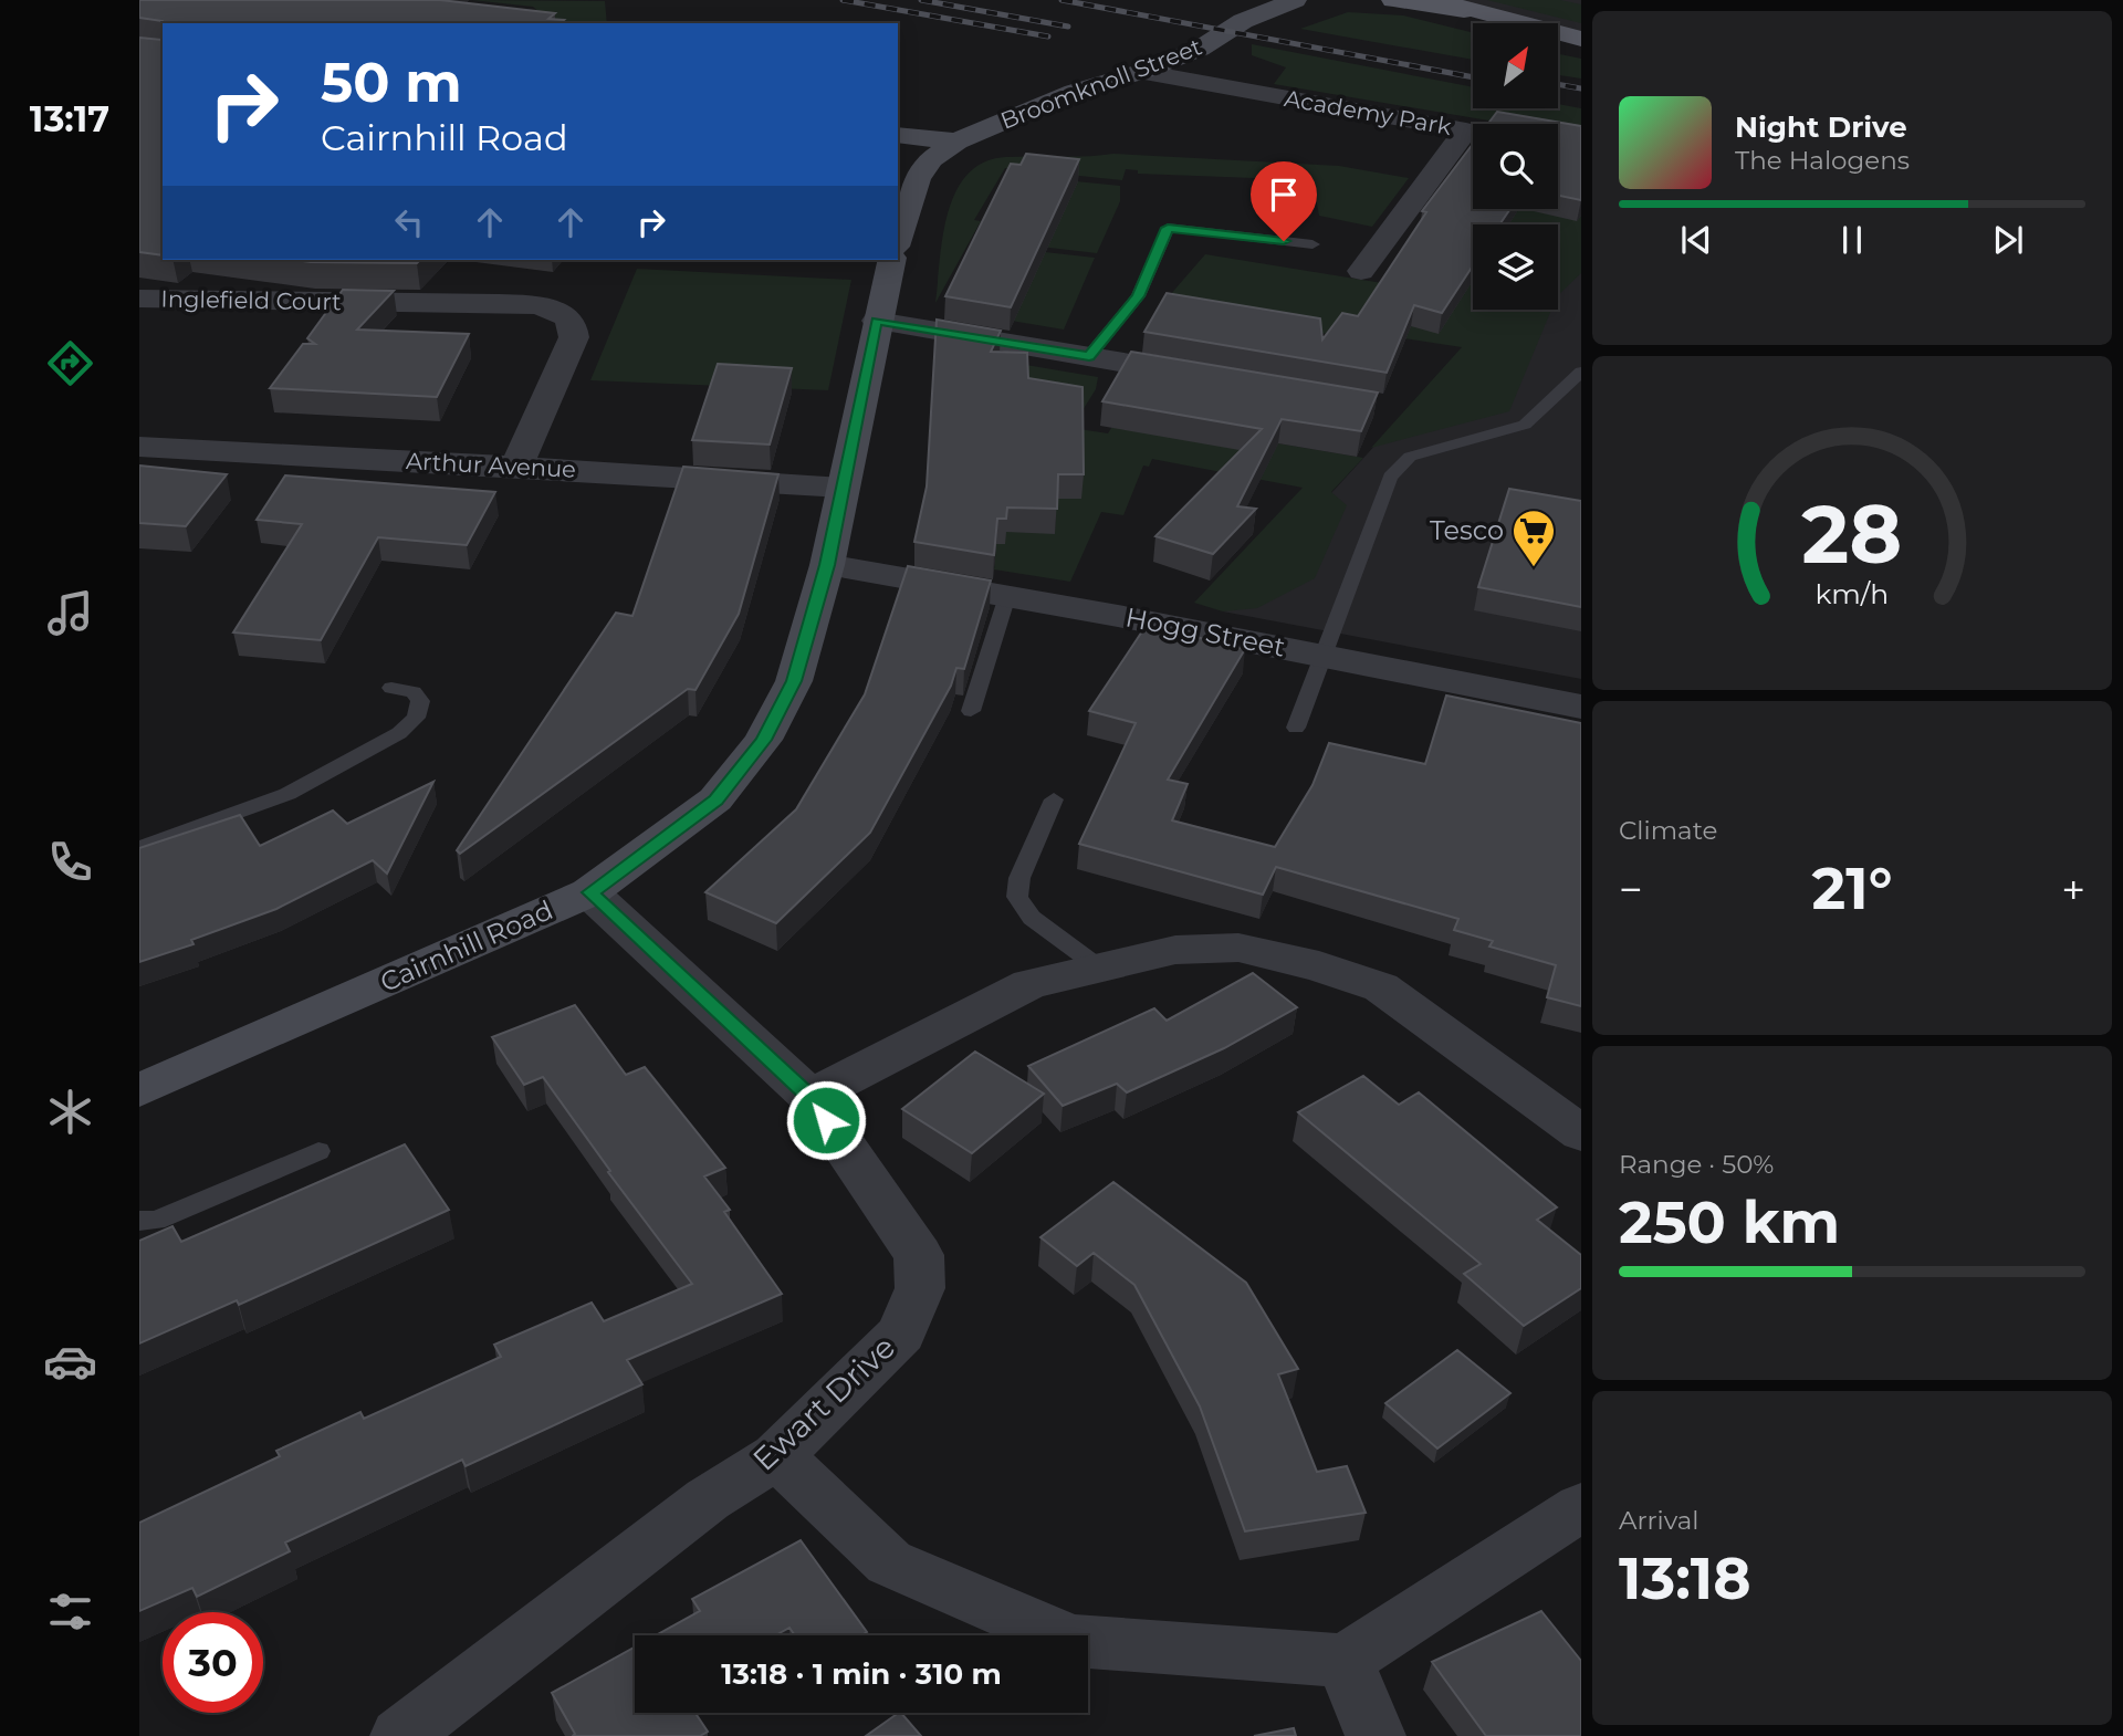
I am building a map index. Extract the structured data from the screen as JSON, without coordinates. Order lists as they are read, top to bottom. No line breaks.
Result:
{"streets":{"main road":["Broomknoll Street","Cairnhill Road"],"street":["Academy Park","Inglefield Court","Arthur Avenue","Hogg Street","Ewart Drive"]},"crossings":[["Broomknoll Street","Academy Park"],["Inglefield Court","Arthur Avenue"],["Arthur Avenue","Cairnhill Road"],["Hogg Street","Cairnhill Road"],["Cairnhill Road","Ewart Drive"]],"places":{"supermarket":["Tesco"]},"north":"top right","page":{"tabs":"13:17","turn":["50 m","Cairnhill Road"],"song":["Night Drive","The Halogens"],"tile":["Climate",["Range · 50%","250 km"],["Arrival","13:18"]],"heat":["−","21°","+"],"limit":"30","trip":"13:18 · 1 min · 310 m","gauge":["28","km/h"]}}
